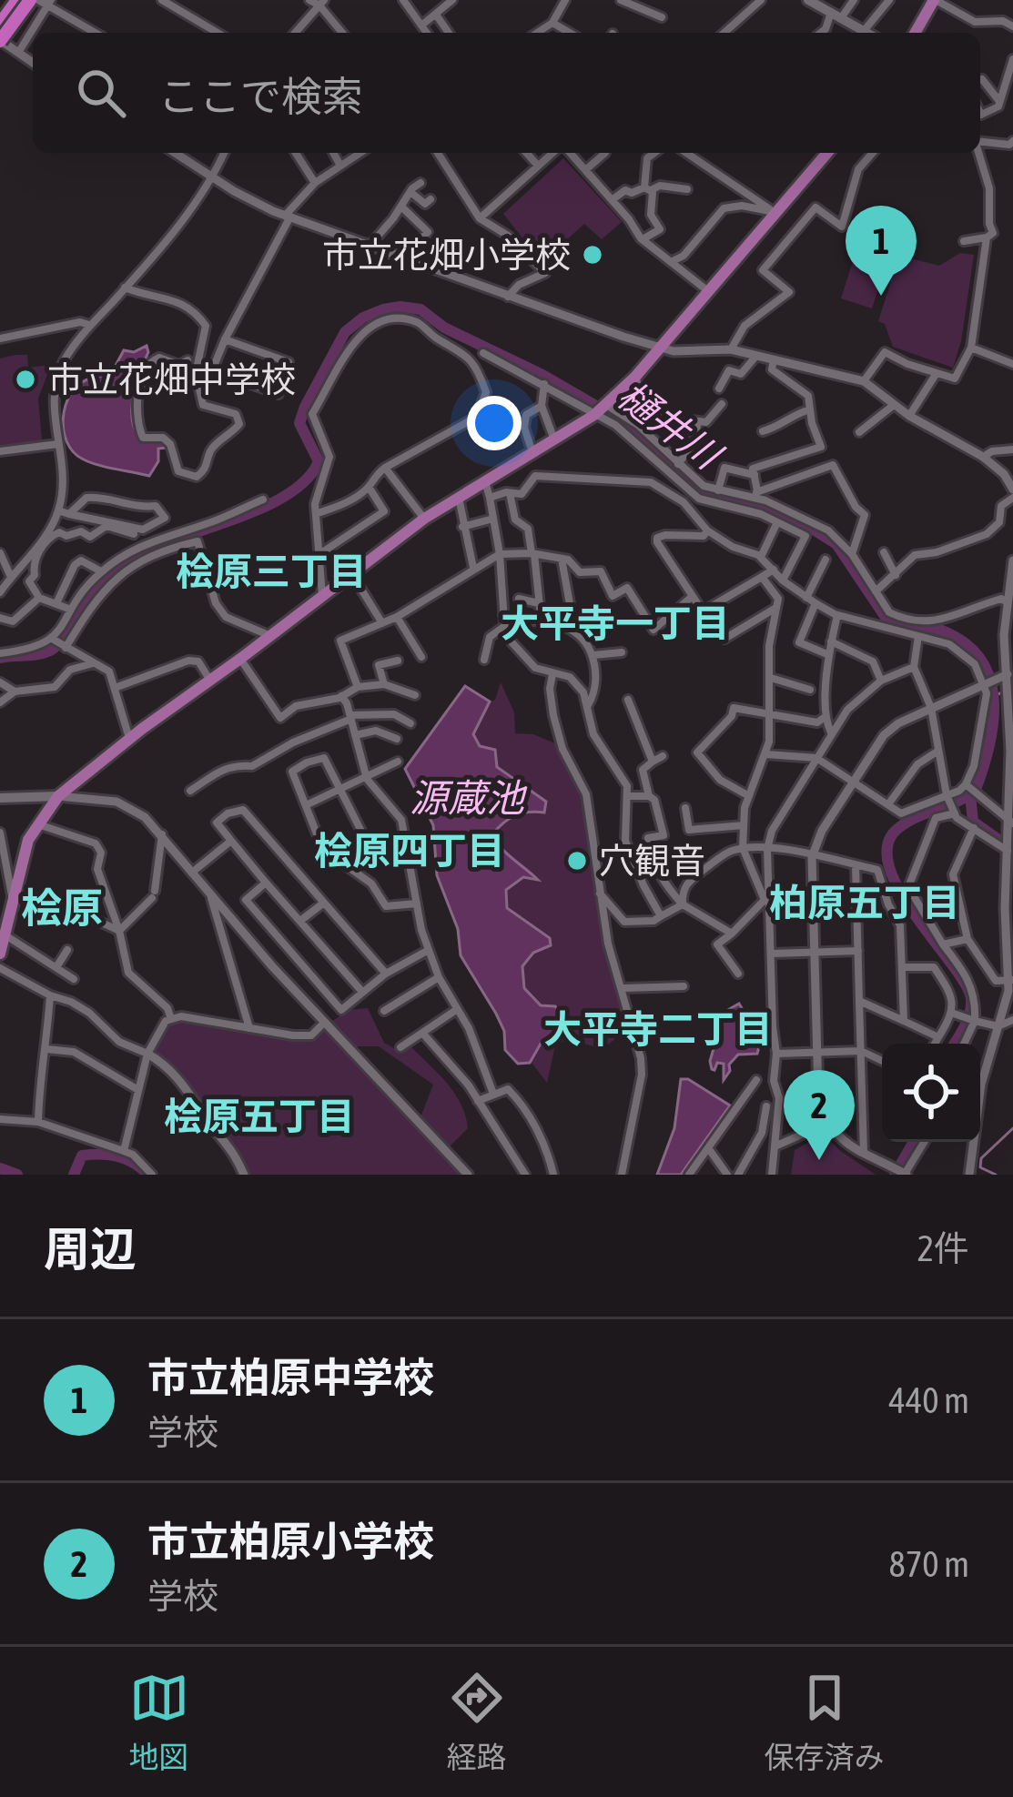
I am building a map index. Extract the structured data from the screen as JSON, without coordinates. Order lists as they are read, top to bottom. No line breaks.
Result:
{"districts":["桧原三丁目","大平寺一丁目","桧原四丁目","柏原五丁目","桧原","大平寺二丁目","桧原五丁目"],"water":["樋井川","源蔵池"],"places":["市立花畑小学校","市立花畑中学校","穴観音"],"page":{"search":"ここで検索","pins":["1","2"],"heading":["周辺","2件"],"list":[{"mark":"1","name":"市立柏原中学校","note":"学校","value":"440 m"},{"mark":"2","name":"市立柏原小学校","note":"学校","value":"870 m"}],"nav":["地図","経路","保存済み"]}}
